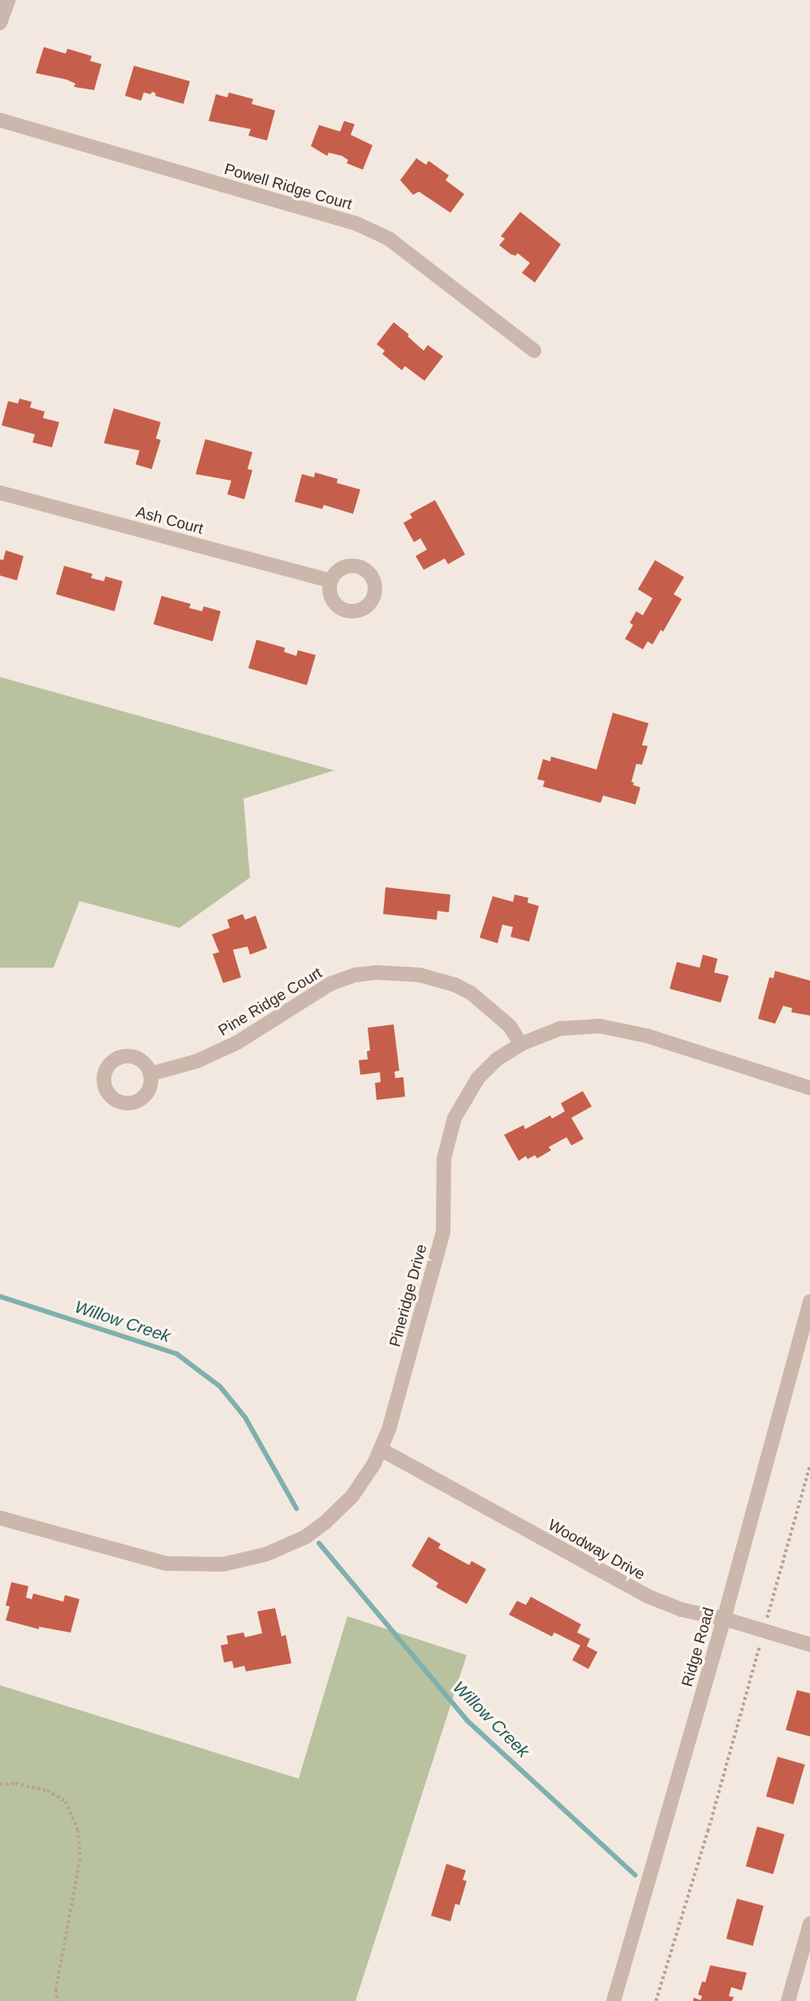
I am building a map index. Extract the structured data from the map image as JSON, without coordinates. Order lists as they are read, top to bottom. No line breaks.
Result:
{"streets":{"street":["Powell Ridge Court","Ash Court","Pine Ridge Court","Pineridge Drive","Woodway Drive","Ridge Road"]},"crossings":[["Pine Ridge Court","Pineridge Drive"],["Pineridge Drive","Woodway Drive"],["Woodway Drive","Ridge Road"]],"water":["Willow Creek"]}
